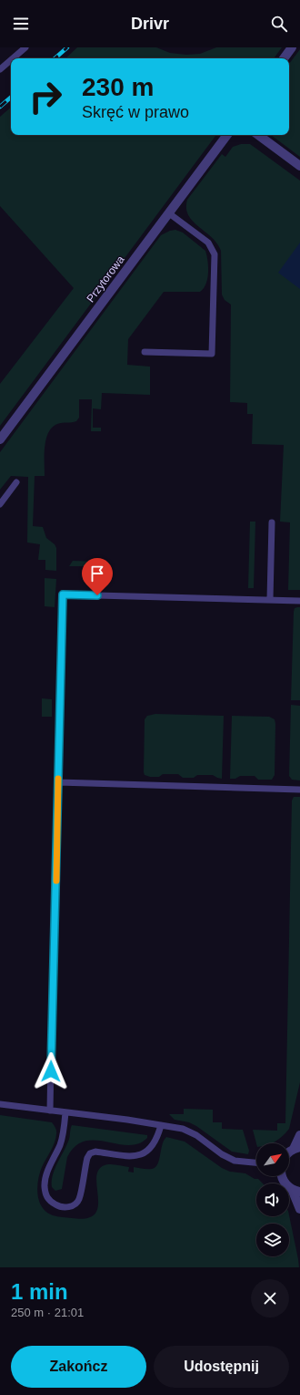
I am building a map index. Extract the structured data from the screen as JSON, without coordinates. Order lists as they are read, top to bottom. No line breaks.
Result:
{"streets":{"street":["Przytorowa"]},"north":"top right","page":{"header":"Drivr","turn":["230 m","Skręć w prawo"],"heading":["1 min","250 m · 21:01"],"buttons":["Zakończ","Udostępnij"]}}
